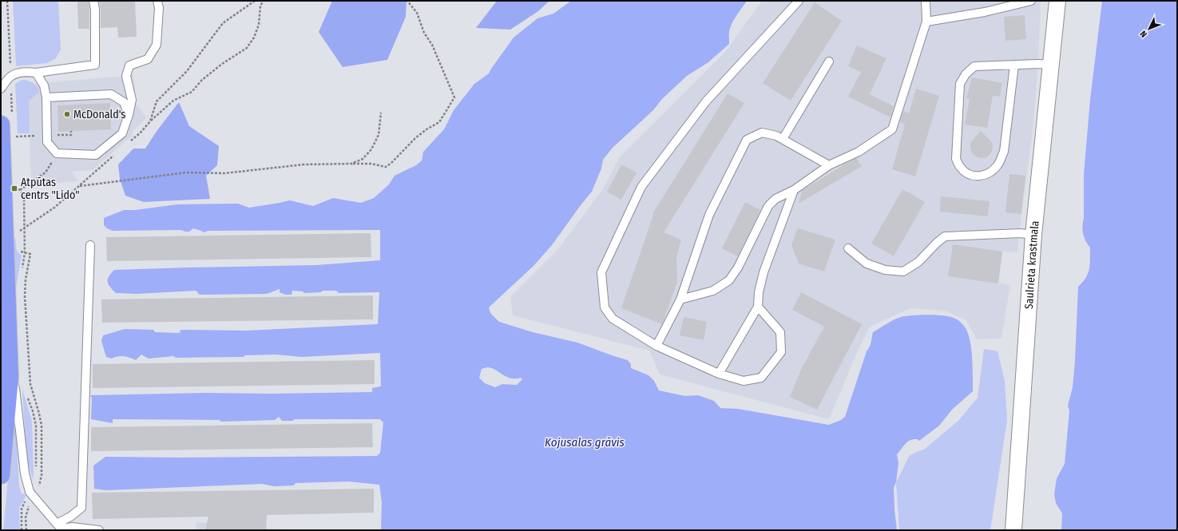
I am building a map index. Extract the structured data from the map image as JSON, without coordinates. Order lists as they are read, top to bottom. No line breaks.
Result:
{"streets":{"street":["Saulrieta krastmala"]},"water":["Kojusalas grāvis"],"places":{"other":["McDonald's"],"transit":["Atpūtas centrs \"Lido\""]},"north":"bottom left"}
